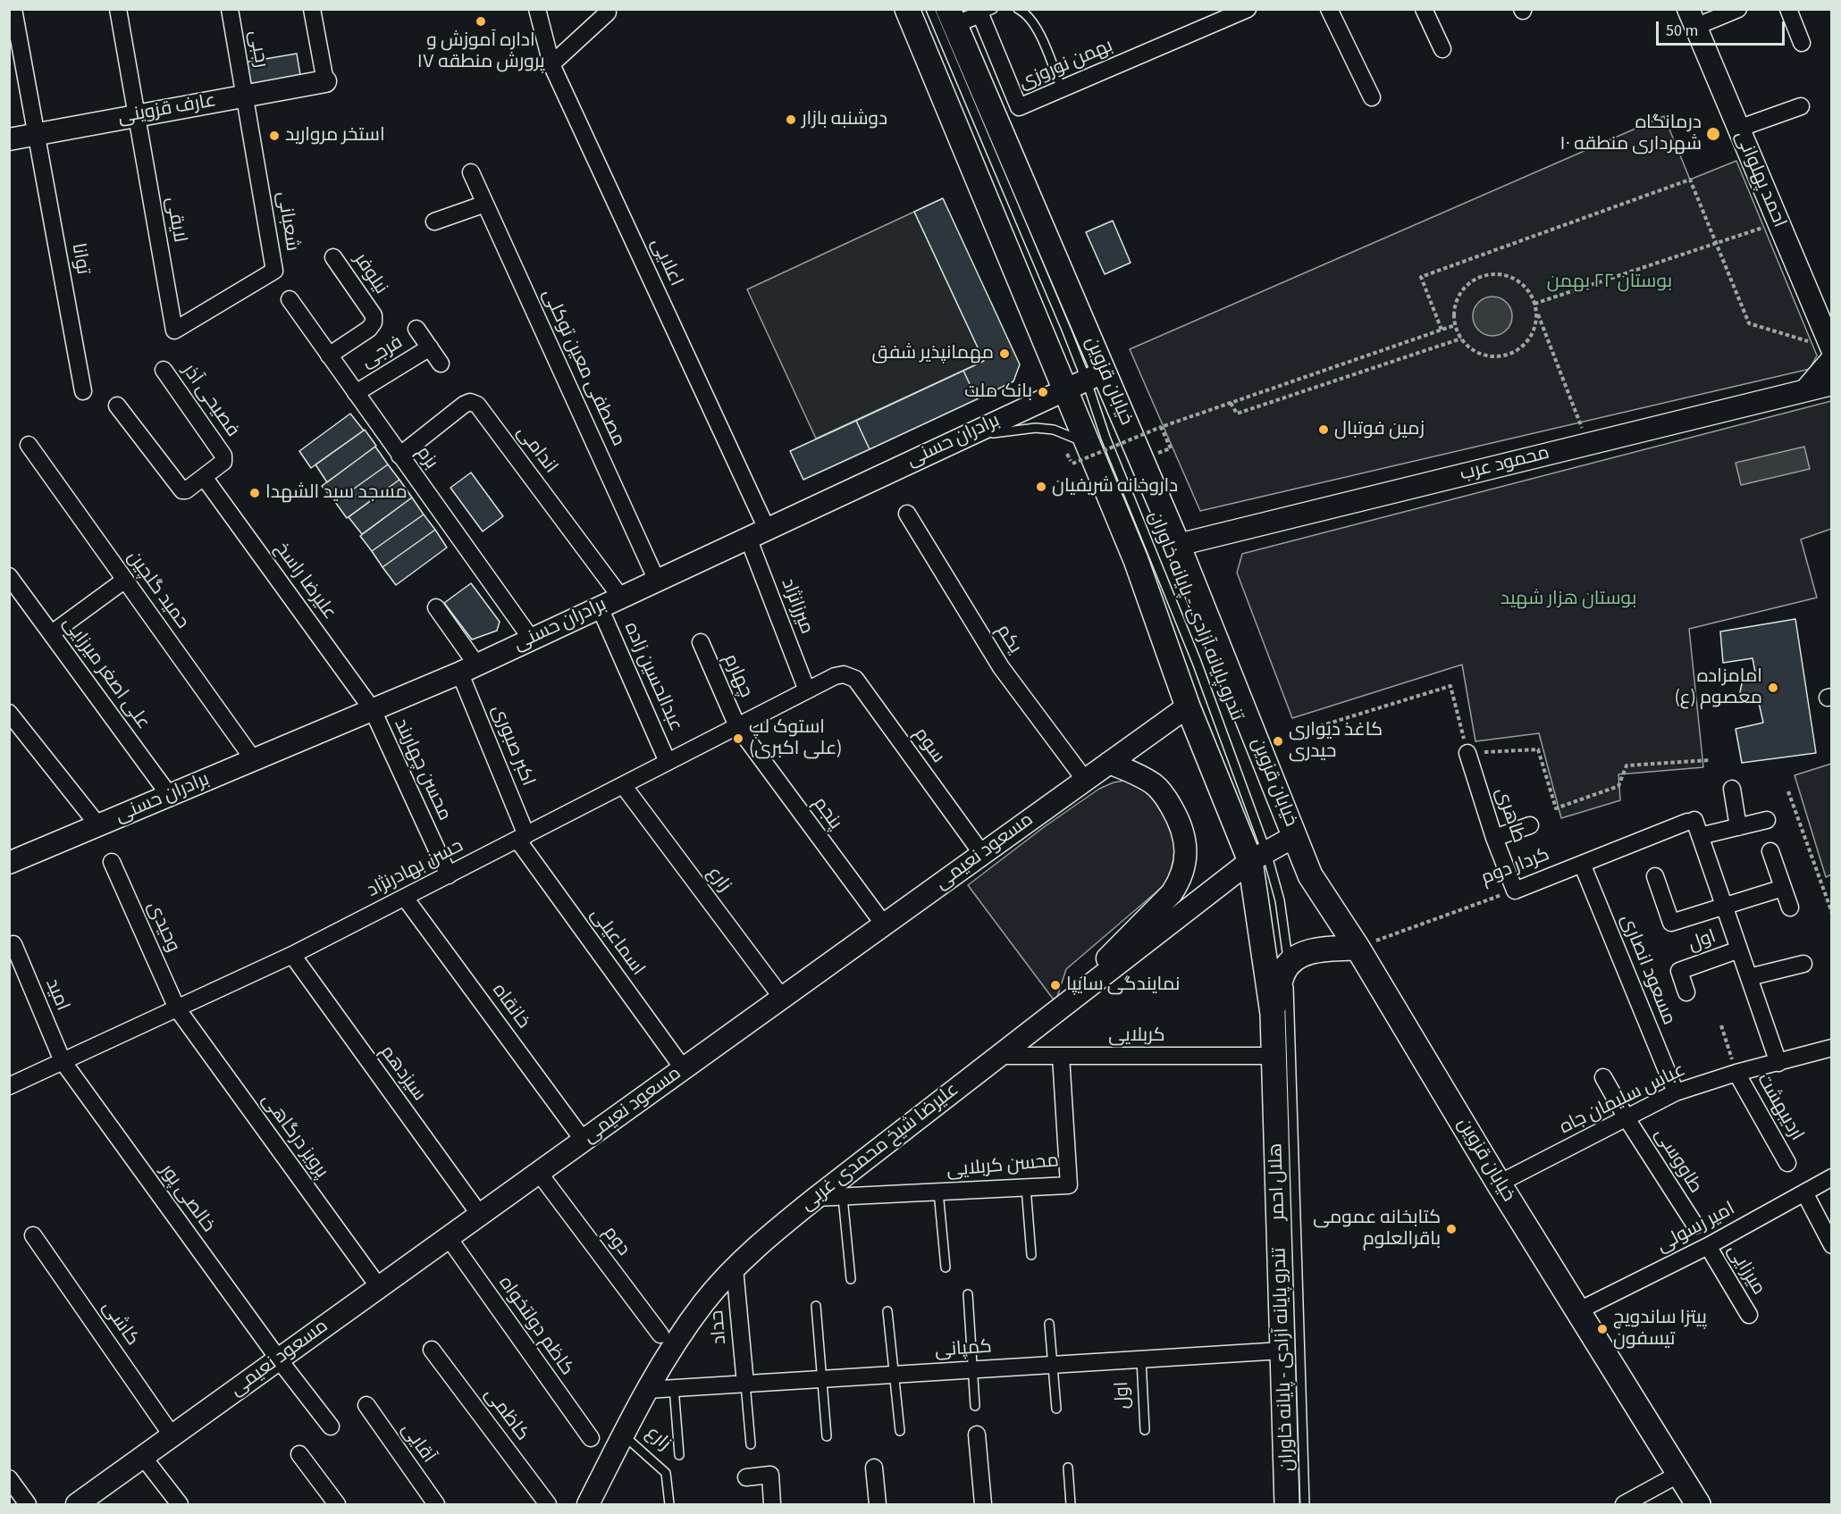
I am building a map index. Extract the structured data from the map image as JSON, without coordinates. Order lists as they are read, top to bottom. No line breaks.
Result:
{"streets":{"main road":["عارف قزوینی","احمد پهلوانی","خیابان قزوین","برادران حسنی","محمود عرب","مسعود نعیمی","علیرضا شیخ محمدی غربی","هلال احمر"],"street":["رجبی","بهمن نوروزی","لایقی","شعبانی","توانا","اعلایی","نیلوفر","فرجی","مصطفی معین توکلی","فصیحی آذر","اندامی","بزم","علیرضا راسخ","حمید گلچین","ميرزانژاد","یکم","علی اصغر میرزایی","چهارم","عبدالحسین زاده","اکبر صبوری","سوم","محسن چهاربند","پنجم","طاهری","کردار دوم","حسن بهادرنژاد","زارع","وحیدی","اول","اسماعیلی","مسعود انصاری","امید","خانقاه","کربلایی","سیزدهم","عباس سلیمان جاه","اردیبهشت","پرویز درگاهی","طاووسی","محسن کربلایی","خالصی پور","امیر رسولی","دوم","میرزایی","کاشی","کاظم دولتخواه","حداد","کمپانی","کاظمی","آقایی"],"lane":["تندرو پایانه آزادی - پایانه خاوران"]},"crossings":[["رجبی","عارف قزوینی"],["رجبی","شعبانی"],["بهمن نوروزی","خیابان قزوین"],["عارف قزوینی","لایقی"],["عارف قزوینی","شعبانی"],["عارف قزوینی","توانا"],["لایقی","شعبانی"],["اعلایی","برادران حسنی"],["اعلایی","ميرزانژاد"],["نیلوفر","بزم"],["فرجی","بزم"],["مصطفی معین توکلی","برادران حسنی"],["خیابان قزوین","برادران حسنی"],["خیابان قزوین","محمود عرب"],["خیابان قزوین","تندرو پایانه آزادی - پایانه خاوران"],["خیابان قزوین","مسعود نعیمی"],["خیابان قزوین","کردار دوم"],["خیابان قزوین","عباس سلیمان جاه"],["خیابان قزوین","علیرضا شیخ محمدی غربی"],["خیابان قزوین","هلال احمر"],["خیابان قزوین","امیر رسولی"],["فصیحی آذر","علیرضا راسخ"],["برادران حسنی","اندامی"],["برادران حسنی","بزم"],["برادران حسنی","علیرضا راسخ"],["برادران حسنی","حمید گلچین"],["برادران حسنی","ميرزانژاد"],["برادران حسنی","تندرو پایانه آزادی - پایانه خاوران"],["برادران حسنی","علی اصغر میرزایی"],["برادران حسنی","عبدالحسین زاده"],["برادران حسنی","اکبر صبوری"],["برادران حسنی","محسن چهاربند"],["اندامی","بزم"],["علیرضا راسخ","محسن چهاربند"],["ميرزانژاد","حسن بهادرنژاد"],["تندرو پایانه آزادی - پایانه خاوران","علیرضا شیخ محمدی غربی"],["تندرو پایانه آزادی - پایانه خاوران","هلال احمر"],["یکم","مسعود نعیمی"],["چهارم","پنجم"],["چهارم","حسن بهادرنژاد"],["عبدالحسین زاده","حسن بهادرنژاد"],["اکبر صبوری","حسن بهادرنژاد"],["اکبر صبوری","اسماعیلی"],["سوم","مسعود نعیمی"],["سوم","حسن بهادرنژاد"],["محسن چهاربند","حسن بهادرنژاد"],["پنجم","مسعود نعیمی"],["پنجم","حسن بهادرنژاد"],["طاهری","کردار دوم"],["مسعود نعیمی","زارع"],["مسعود نعیمی","اسماعیلی"],["مسعود نعیمی","خانقاه"],["مسعود نعیمی","سیزدهم"],["مسعود نعیمی","پرویز درگاهی"],["مسعود نعیمی","خالصی پور"],["مسعود نعیمی","دوم"],["مسعود نعیمی","کاشی"],["مسعود نعیمی","کاظم دولتخواه"],["کردار دوم","اول"],["کردار دوم","مسعود انصاری"],["کردار دوم","عباس سلیمان جاه"],["حسن بهادرنژاد","زارع"],["حسن بهادرنژاد","وحیدی"],["حسن بهادرنژاد","اسماعیلی"],["حسن بهادرنژاد","امید"],["حسن بهادرنژاد","خانقاه"],["حسن بهادرنژاد","سیزدهم"],["حسن بهادرنژاد","پرویز درگاهی"],["حسن بهادرنژاد","خالصی پور"],["زارع","علیرضا شیخ محمدی غربی"],["وحیدی","پرویز درگاهی"],["اول","کمپانی"],["مسعود انصاری","عباس سلیمان جاه"],["امید","خالصی پور"],["کربلایی","علیرضا شیخ محمدی غربی"],["کربلایی","محسن کربلایی"],["کربلایی","هلال احمر"],["عباس سلیمان جاه","اردیبهشت"],["عباس سلیمان جاه","طاووسی"],["علیرضا شیخ محمدی غربی","محسن کربلایی"],["علیرضا شیخ محمدی غربی","هلال احمر"],["علیرضا شیخ محمدی غربی","حداد"],["علیرضا شیخ محمدی غربی","کمپانی"],["هلال احمر","کمپانی"],["امیر رسولی","میرزایی"],["حداد","کمپانی"]],"parks":["بوستان ۲۲ بهمن","بوستان هزار شهید"],"places":["اداره آموزش و پرورش منطقه ۱۷","دوشنبه بازار","درمانگاه شهرداری منطقه ۱۰","استخر مروارید","مهمانپذیر شفق","بانک ملت","زمین فوتبال","داروخانه شریفیان","مسجد سید الشهدا","امامزاده معصوم (ع)","استوک لپ (علی اکبری)","کاغذ دیواری حیدری","نمایندگی سایپا","کتابخانه عمومی باقرالعلوم","پیتزا ساندویچ تیسفون"],"scale_bar":"50 m"}
